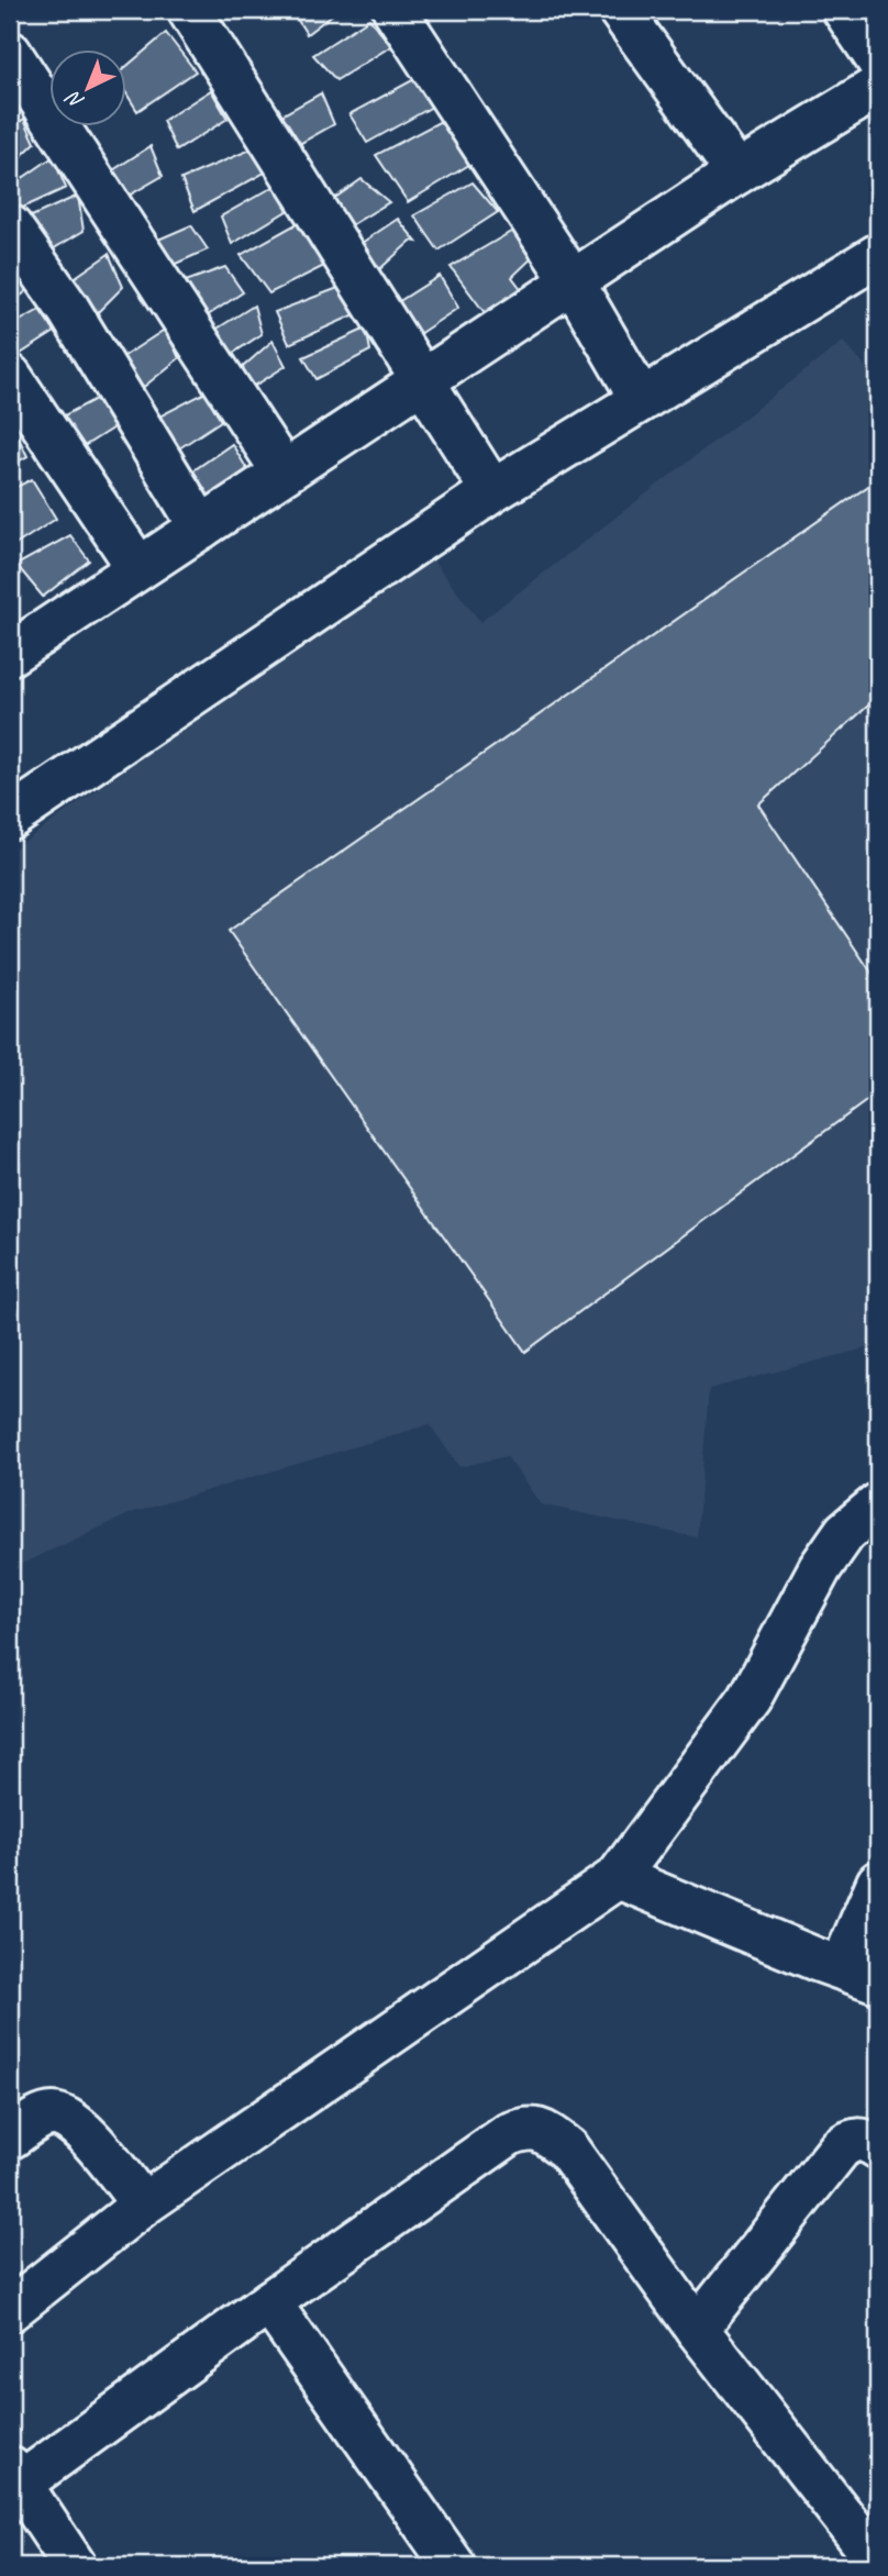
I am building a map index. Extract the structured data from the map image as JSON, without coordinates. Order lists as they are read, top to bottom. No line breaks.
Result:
{"north":"bottom left"}
